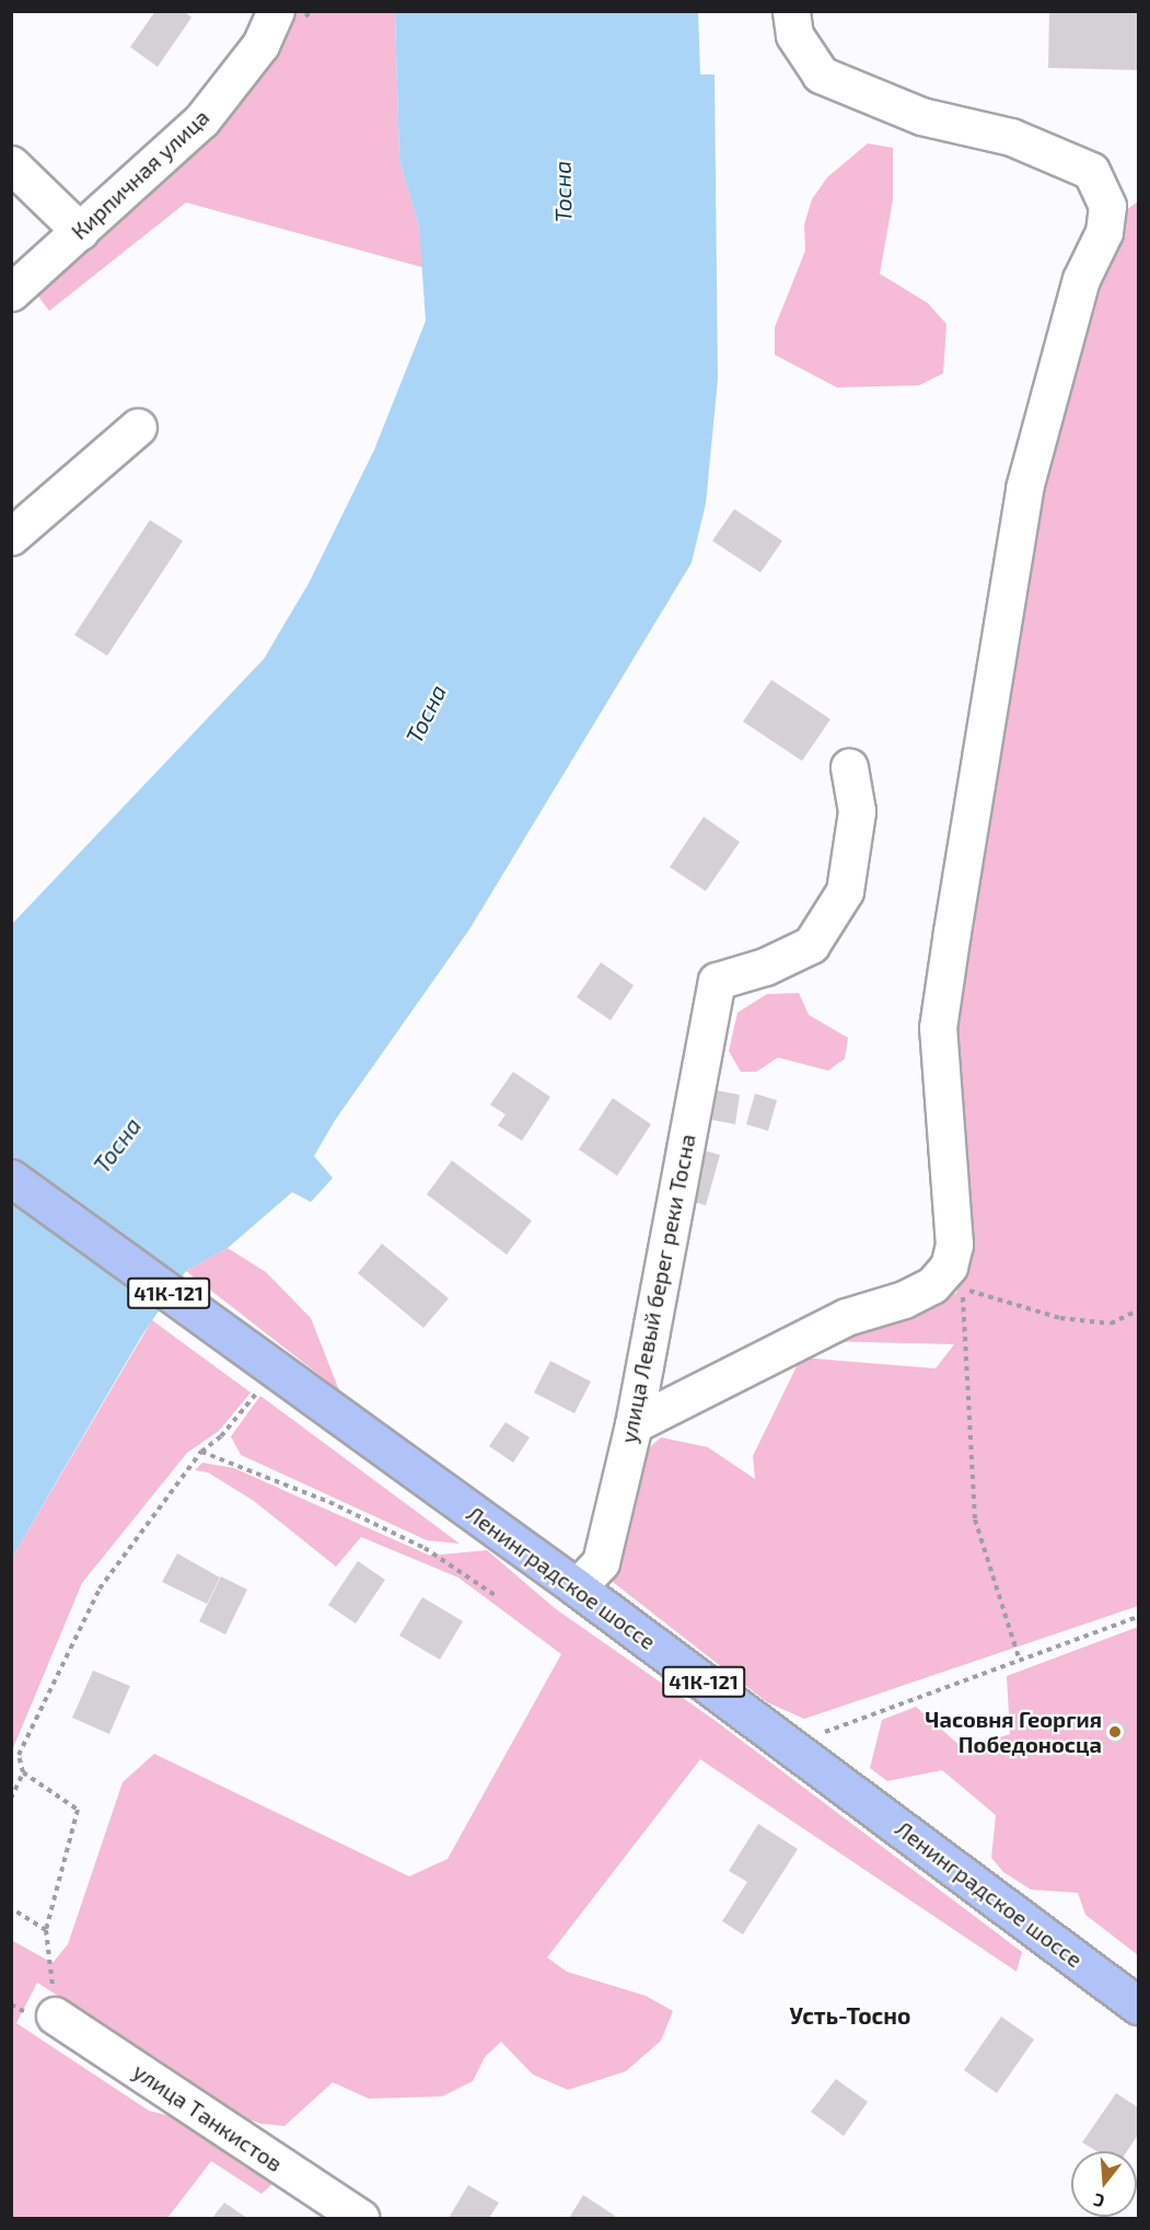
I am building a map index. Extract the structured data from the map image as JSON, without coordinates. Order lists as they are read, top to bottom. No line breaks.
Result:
{"streets":{"main road":["41К-121","Ленинградское шоссе"],"street":["Кирпичная улица","улица Левый берег реки Тосна","улица Танкистов"]},"crossings":[["улица Левый берег реки Тосна","Ленинградское шоссе"]],"districts":["Усть-Тосно"],"water":["Тосна"],"places":["Часовня Георгия Победоносца"],"north":"bottom"}
